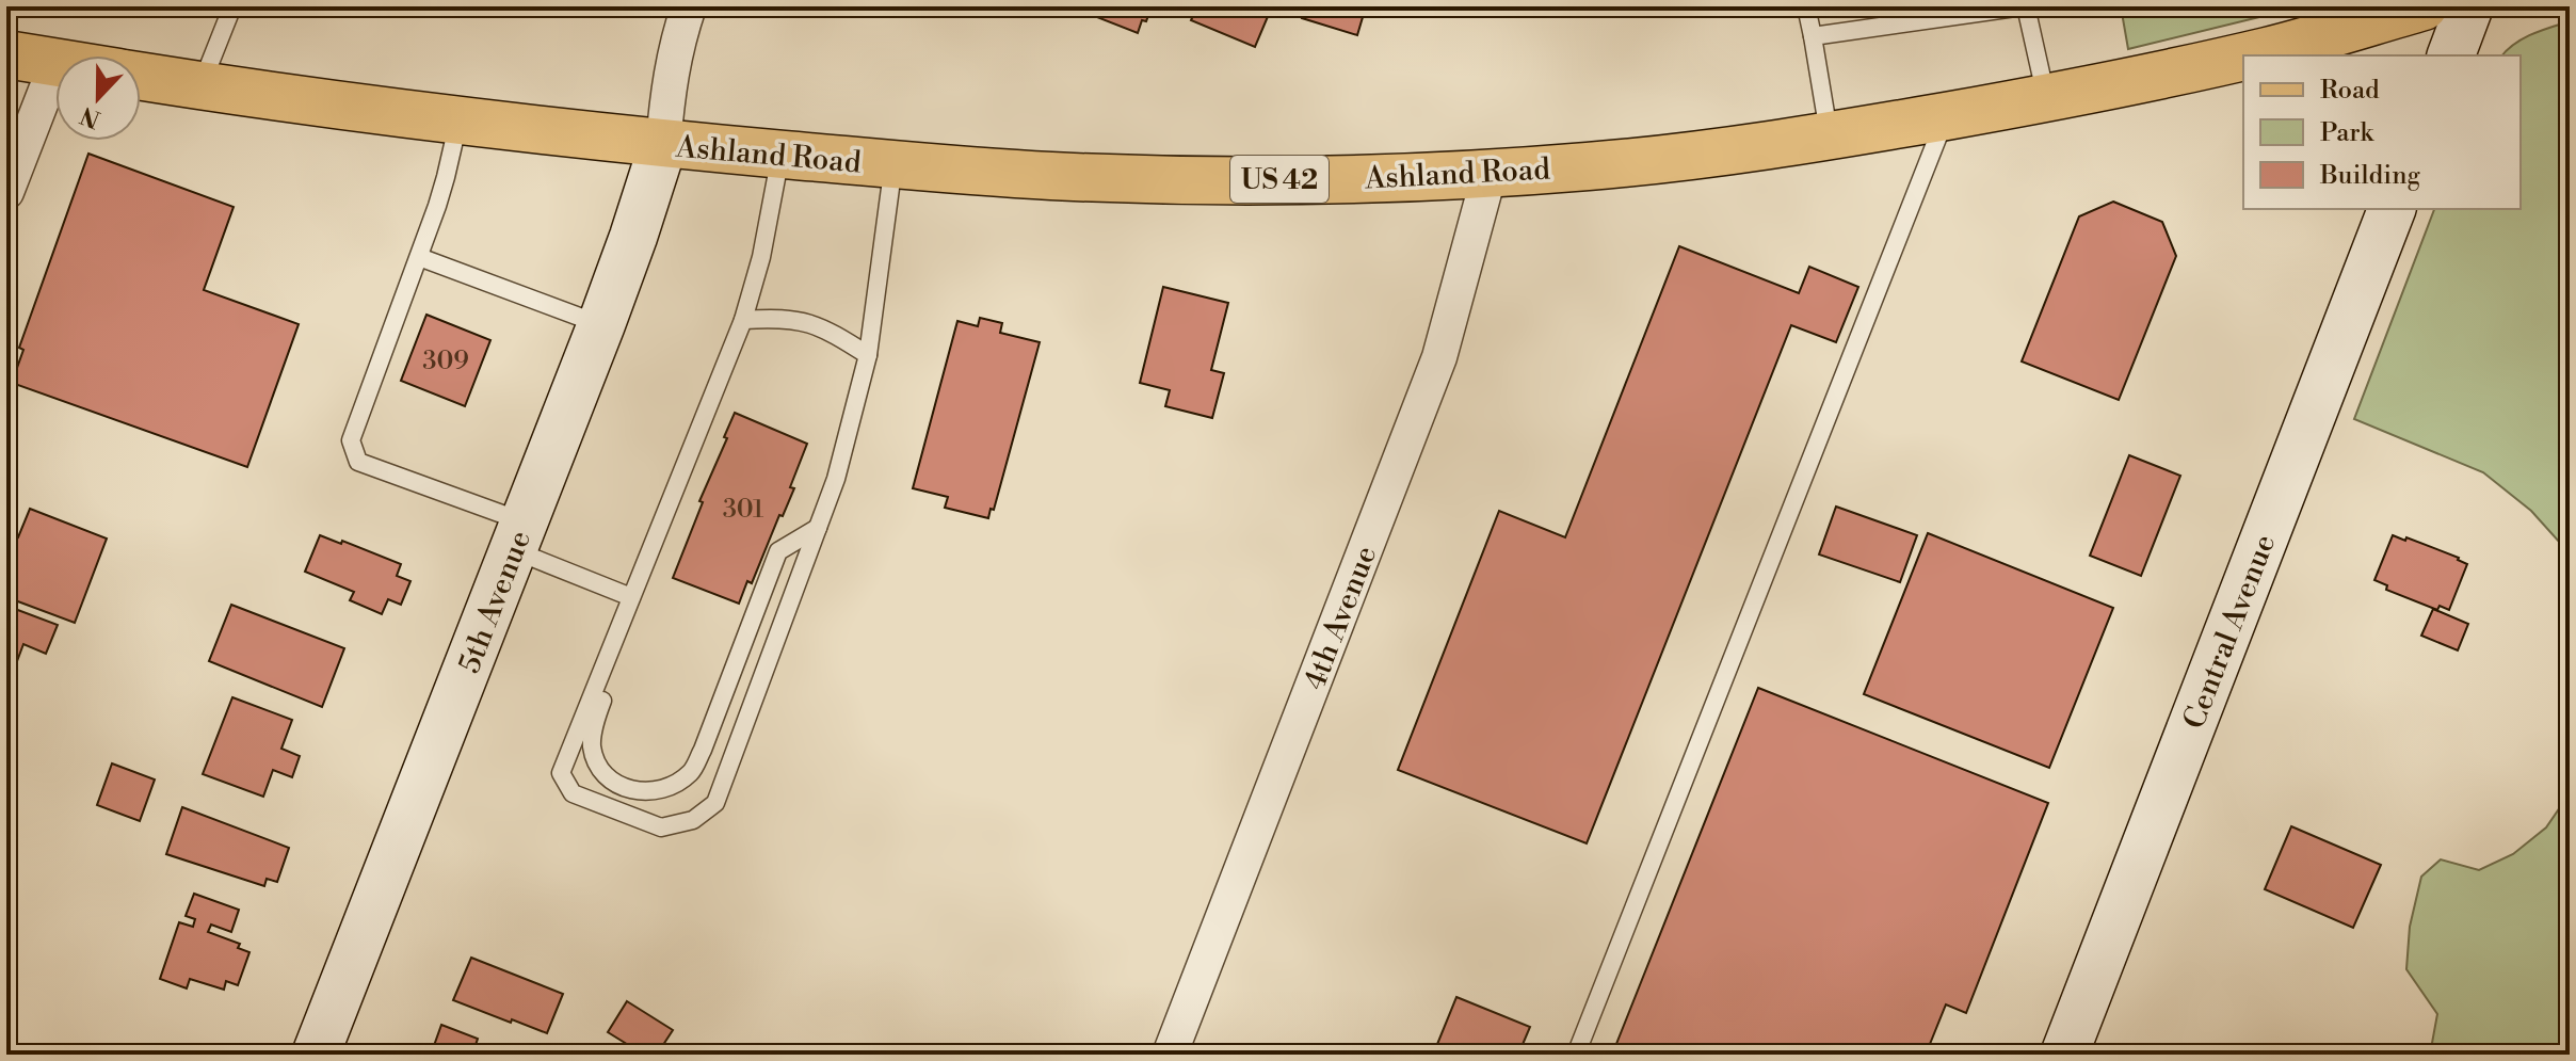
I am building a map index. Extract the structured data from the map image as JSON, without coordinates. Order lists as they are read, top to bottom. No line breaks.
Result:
{"streets":{"main road":["Ashland Road","US 42"],"street":["5th Avenue","4th Avenue","Central Avenue"]},"crossings":[["Ashland Road","5th Avenue"],["Ashland Road","4th Avenue"]],"house_numbers":["309","301"],"legend":["Road","Park","Building"],"north":"bottom"}
